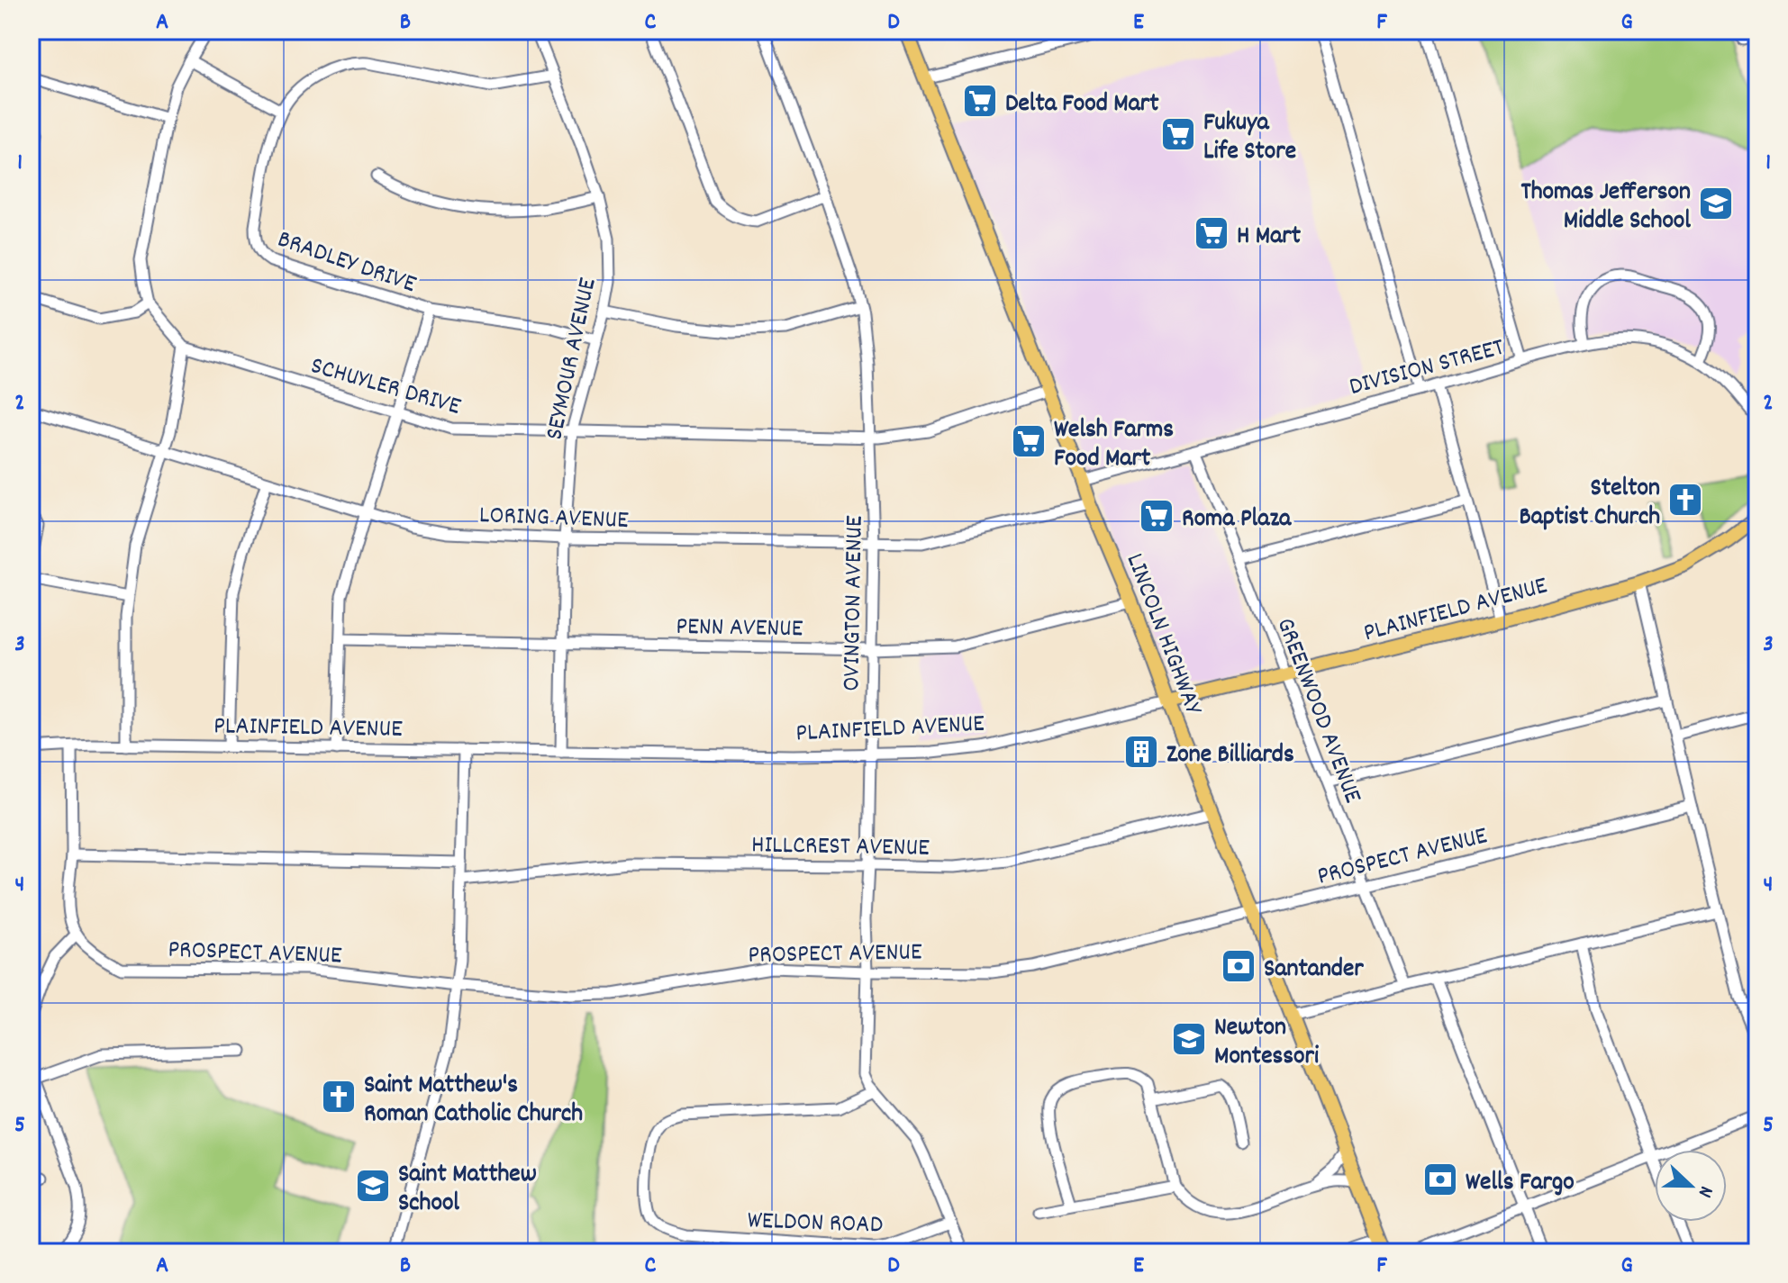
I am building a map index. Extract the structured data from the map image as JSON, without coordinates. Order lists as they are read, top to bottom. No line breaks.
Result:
{"streets":{"main road":["PLAINFIELD AVENUE","LINCOLN HIGHWAY"],"street":["BRADLEY DRIVE","SEYMOUR AVENUE","DIVISION STREET","SCHUYLER DRIVE","LORING AVENUE","OVINGTON AVENUE","PENN AVENUE","GREENWOOD AVENUE","HILLCREST AVENUE","PROSPECT AVENUE","WELDON ROAD"]},"crossings":[["BRADLEY DRIVE","SEYMOUR AVENUE"],["SEYMOUR AVENUE","SCHUYLER DRIVE"],["SEYMOUR AVENUE","LORING AVENUE"],["SEYMOUR AVENUE","PLAINFIELD AVENUE"],["SEYMOUR AVENUE","PENN AVENUE"],["DIVISION STREET","LINCOLN HIGHWAY"],["DIVISION STREET","GREENWOOD AVENUE"],["SCHUYLER DRIVE","OVINGTON AVENUE"],["SCHUYLER DRIVE","LINCOLN HIGHWAY"],["LORING AVENUE","OVINGTON AVENUE"],["LORING AVENUE","LINCOLN HIGHWAY"],["OVINGTON AVENUE","PLAINFIELD AVENUE"],["OVINGTON AVENUE","PENN AVENUE"],["OVINGTON AVENUE","HILLCREST AVENUE"],["OVINGTON AVENUE","PROSPECT AVENUE"],["OVINGTON AVENUE","WELDON ROAD"],["PLAINFIELD AVENUE","LINCOLN HIGHWAY"],["PLAINFIELD AVENUE","GREENWOOD AVENUE"],["PENN AVENUE","LINCOLN HIGHWAY"],["LINCOLN HIGHWAY","HILLCREST AVENUE"],["LINCOLN HIGHWAY","PROSPECT AVENUE"],["GREENWOOD AVENUE","PROSPECT AVENUE"]],"places":{"supermarket":["Delta Food Mart","Fukuya Life Store","H Mart","Welsh Farms Food Mart","Roma Plaza"],"school or university":["Thomas Jefferson Middle School","Newton Montessori","Saint Matthew School"],"church":["Stelton Baptist Church","Saint Matthew's Roman Catholic Church"],"building":["Zone Billiards"],"bank":["Santander","Wells Fargo"]},"north":"right","grid":{"columns":["A","B","C","D","E","F","G"],"rows":["1","2","3","4","5"]}}
